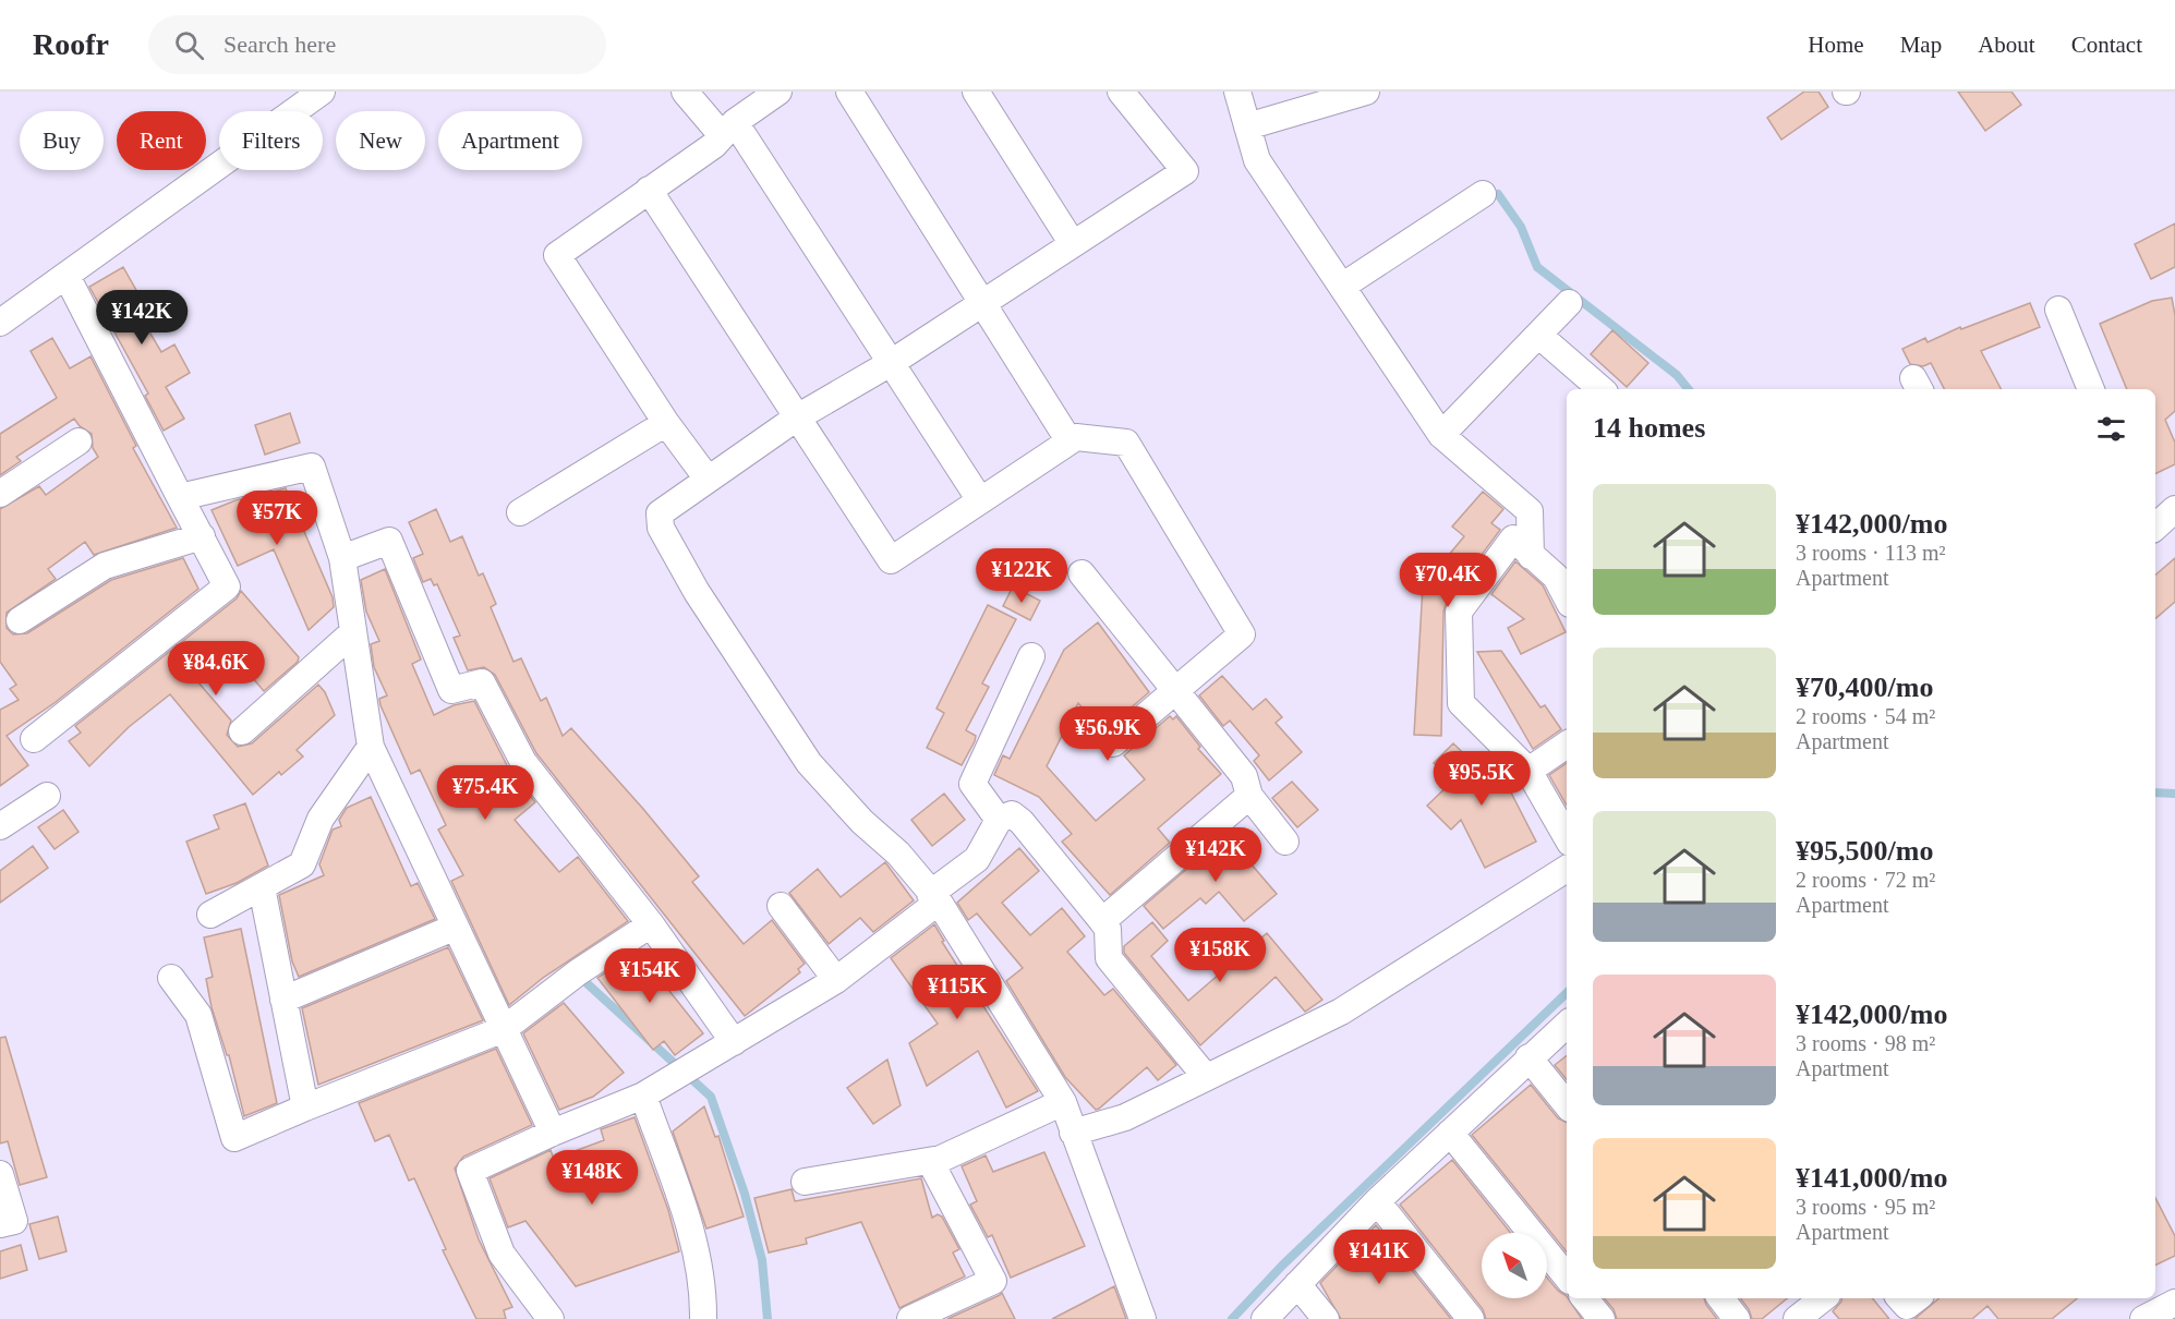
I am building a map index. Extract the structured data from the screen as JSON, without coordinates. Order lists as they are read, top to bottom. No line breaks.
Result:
{"north":"top left","page":{"header":"Roofr","search":"Search here","nav":["Home","Map","About","Contact"],"chip":["Buy","Rent","Filters","New","Apartment"],"price":["¥142K","¥57K","¥122K","¥70.4K","¥84.6K","¥56.9K","¥95.5K","¥75.4K","¥142K","¥158K","¥154K","¥115K","¥148K","¥141K"],"heading":"14 homes","list":[{"name":"¥142,000/mo","note":"3 rooms · 113 m² · Apartment"},{"name":"¥70,400/mo","note":"2 rooms · 54 m² · Apartment"},{"name":"¥95,500/mo","note":"2 rooms · 72 m² · Apartment"},{"name":"¥142,000/mo","note":"3 rooms · 98 m² · Apartment"},{"name":"¥141,000/mo","note":"3 rooms · 95 m² · Apartment"}]}}
